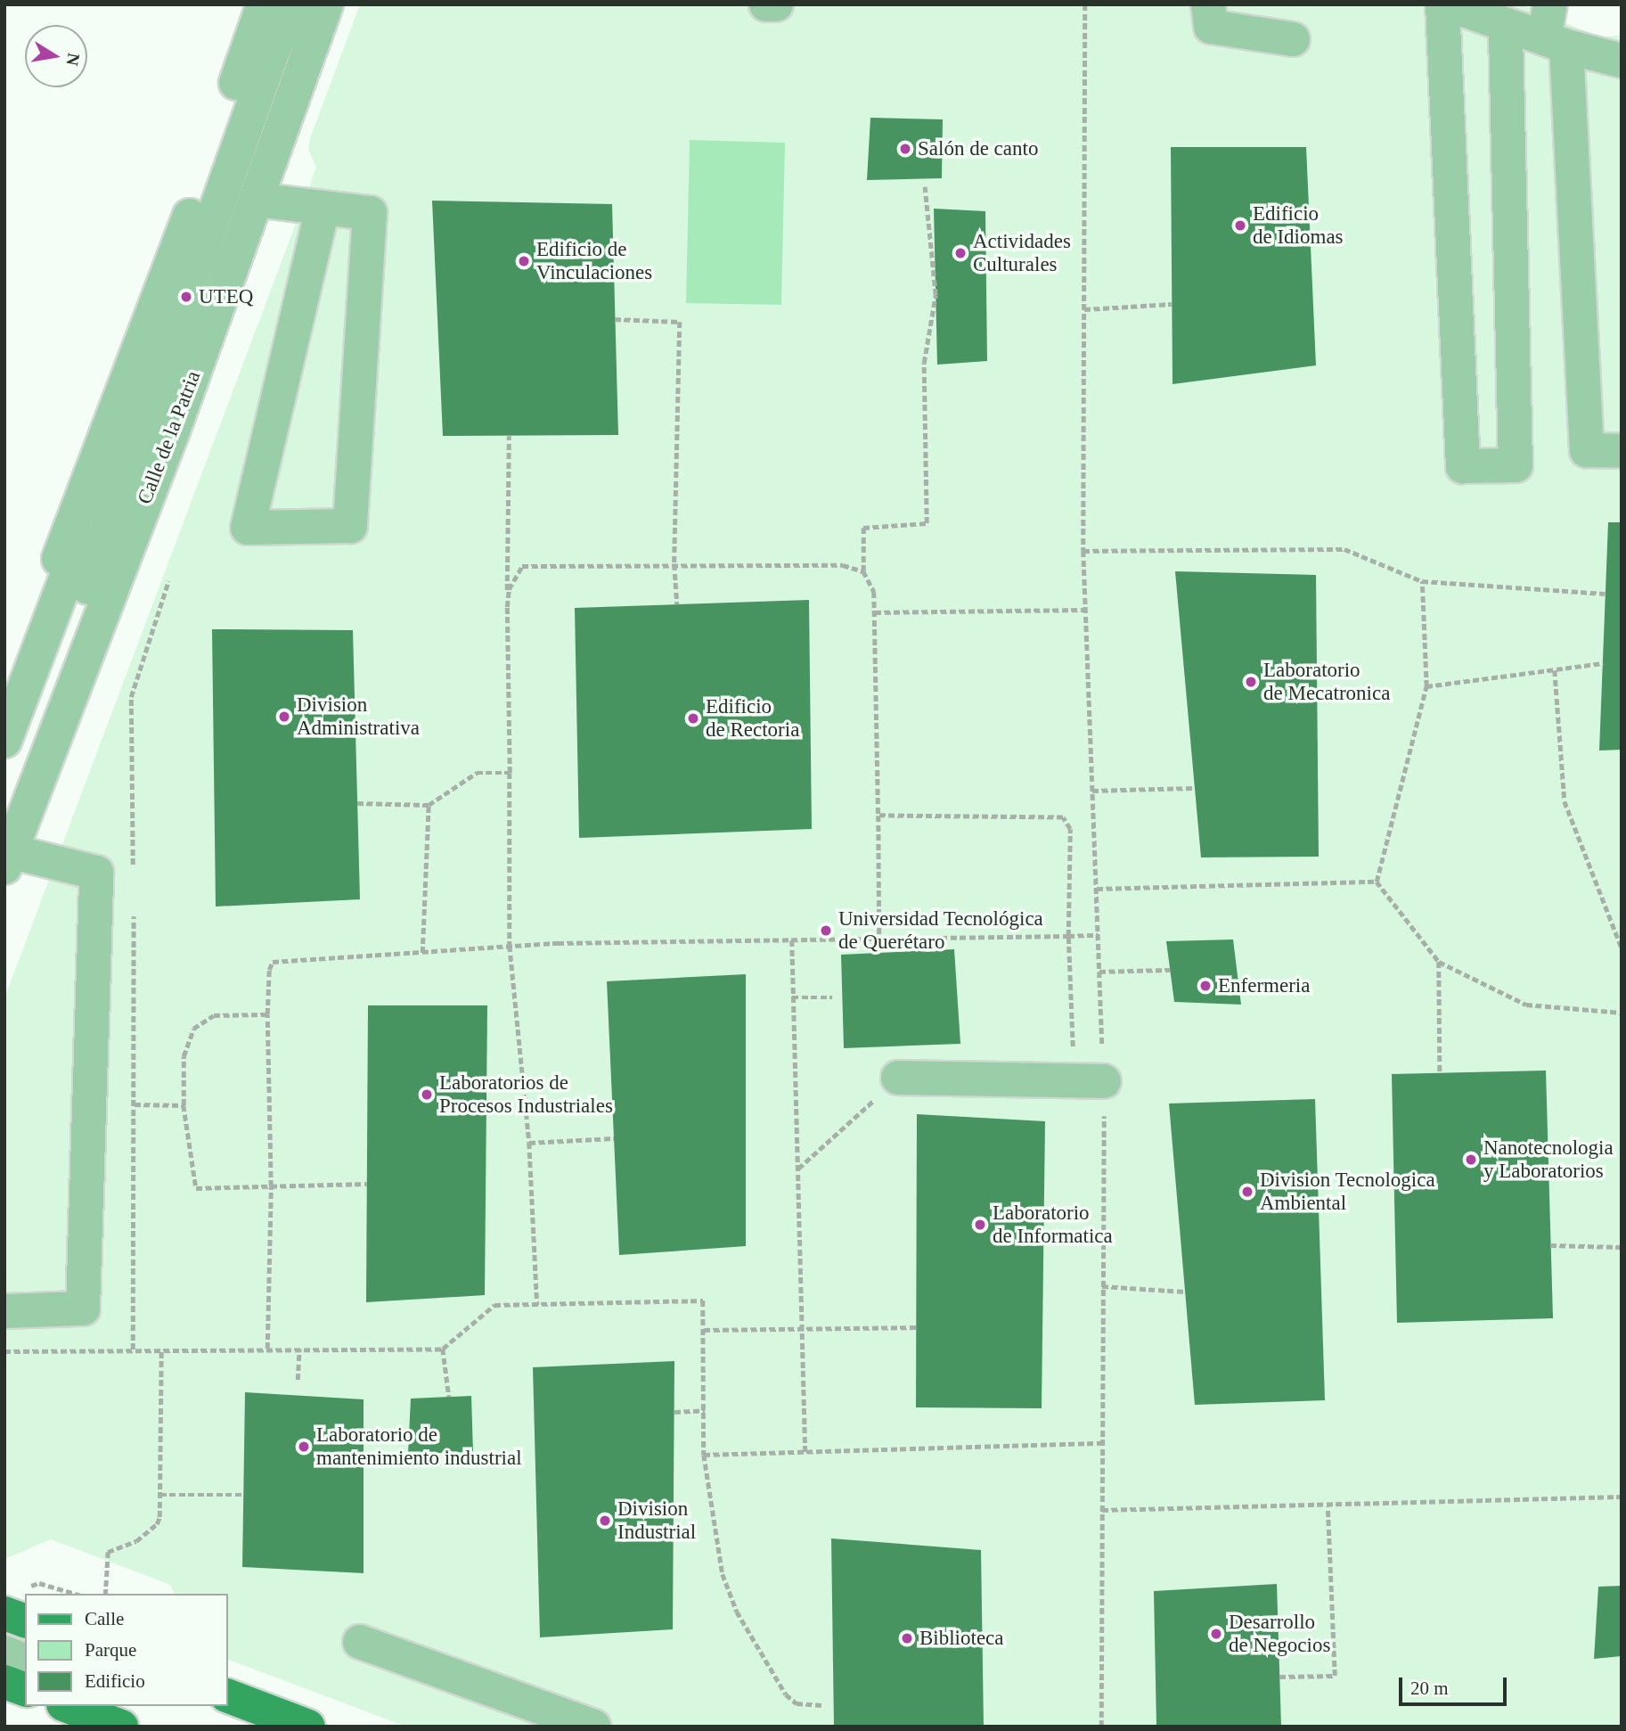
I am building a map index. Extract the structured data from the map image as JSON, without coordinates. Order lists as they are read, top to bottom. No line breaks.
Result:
{"streets":{"street":["Calle de la Patria"]},"places":["Salón de canto","Edificio de Idiomas","Actividades Culturales","Edificio de Vinculaciones","UTEQ","Laboratorio de Mecatronica","Division Administrativa","Edificio de Rectoria","Universidad Tecnológica de Querétaro","Enfermeria","Laboratorios de Procesos Industriales","Nanotecnologia y Laboratorios","Division Tecnologica Ambiental","Laboratorio de Informatica","Laboratorio de mantenimiento industrial","Division Industrial","Desarrollo de Negocios","Biblioteca"],"legend":["Calle","Parque","Edificio"],"scale_bar":"20 m","north":"right"}
